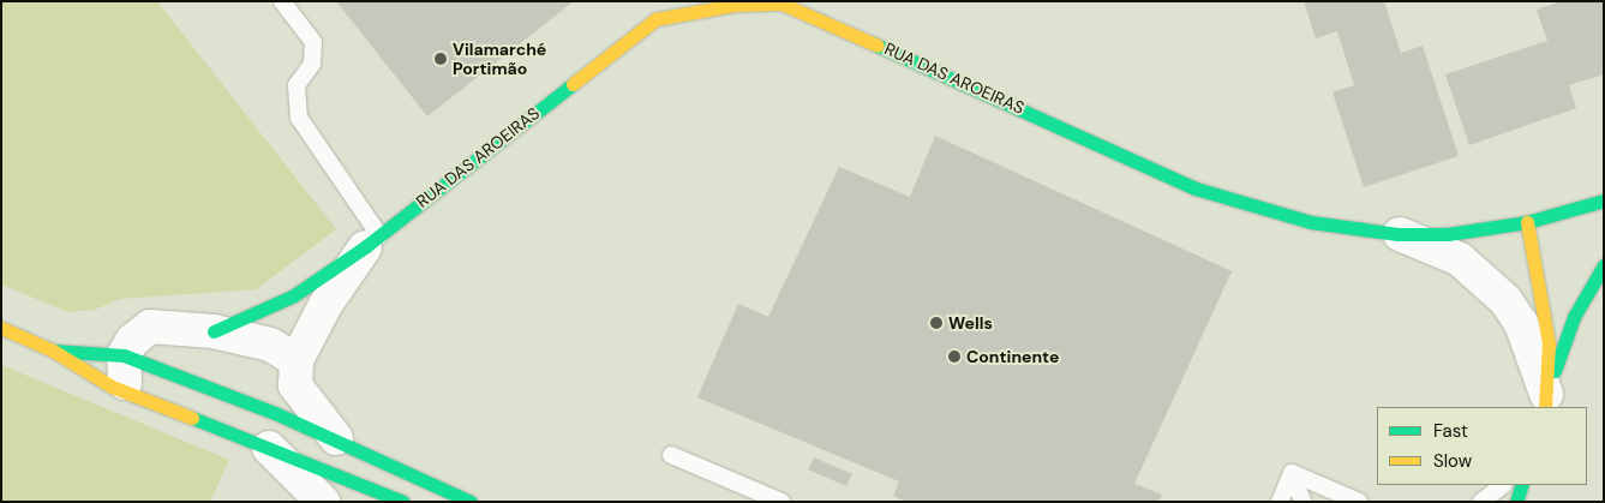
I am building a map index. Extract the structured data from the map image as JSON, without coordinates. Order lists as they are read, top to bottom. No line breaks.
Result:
{"streets":{"street":["RUA DAS AROEIRAS"]},"places":["Vilamarché Portimão","Wells","Continente"],"legend":["Fast","Slow"]}
